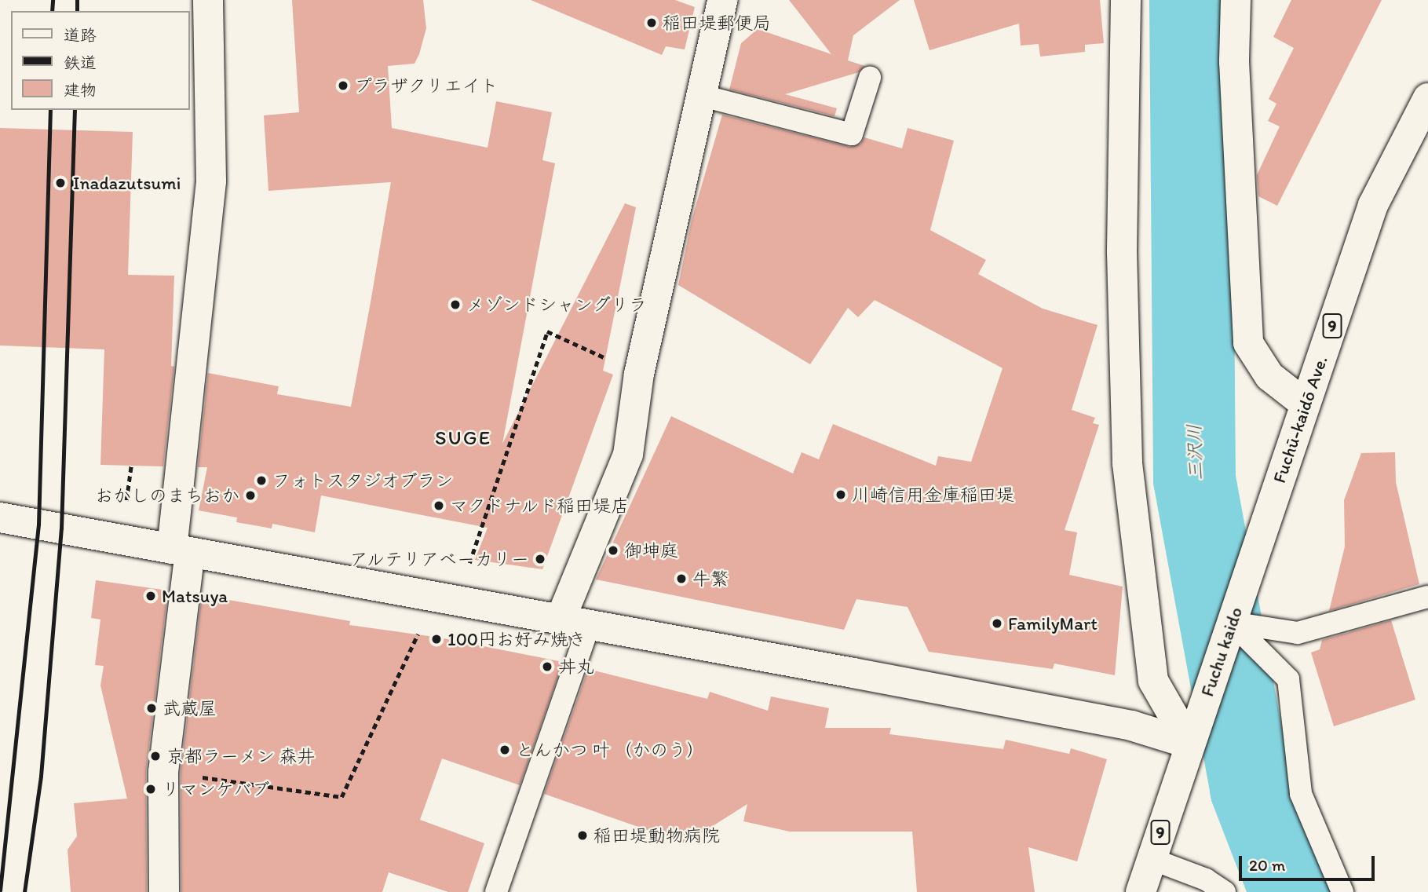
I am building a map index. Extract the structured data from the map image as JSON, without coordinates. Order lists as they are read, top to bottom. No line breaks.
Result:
{"streets":{"street":["9","Fuchū-kaidō Ave.","Fuchu kaido"]},"crossings":[["9","Fuchu kaido"],["Fuchū-kaidō Ave.","Fuchu kaido"]],"districts":["SUGE"],"water":["三沢川"],"places":["稲田堤郵便局","プラザクリエイト","Inadazutsumi","メゾンドシャングリラ","フォトスタジオブラン","川崎信用金庫稲田堤","おかしのまちおか","マクドナルド稲田堤店","御坤庭","アルテリアベーカリー","牛繁","Matsuya","FamilyMart","100円お好み焼き","丼丸","武蔵屋","とんかつ 叶 （かのう）","京都ラーメン 森井","リマンケバブ","稲田堤動物病院"],"legend":["道路","鉄道","建物"],"scale_bar":"20 m"}
